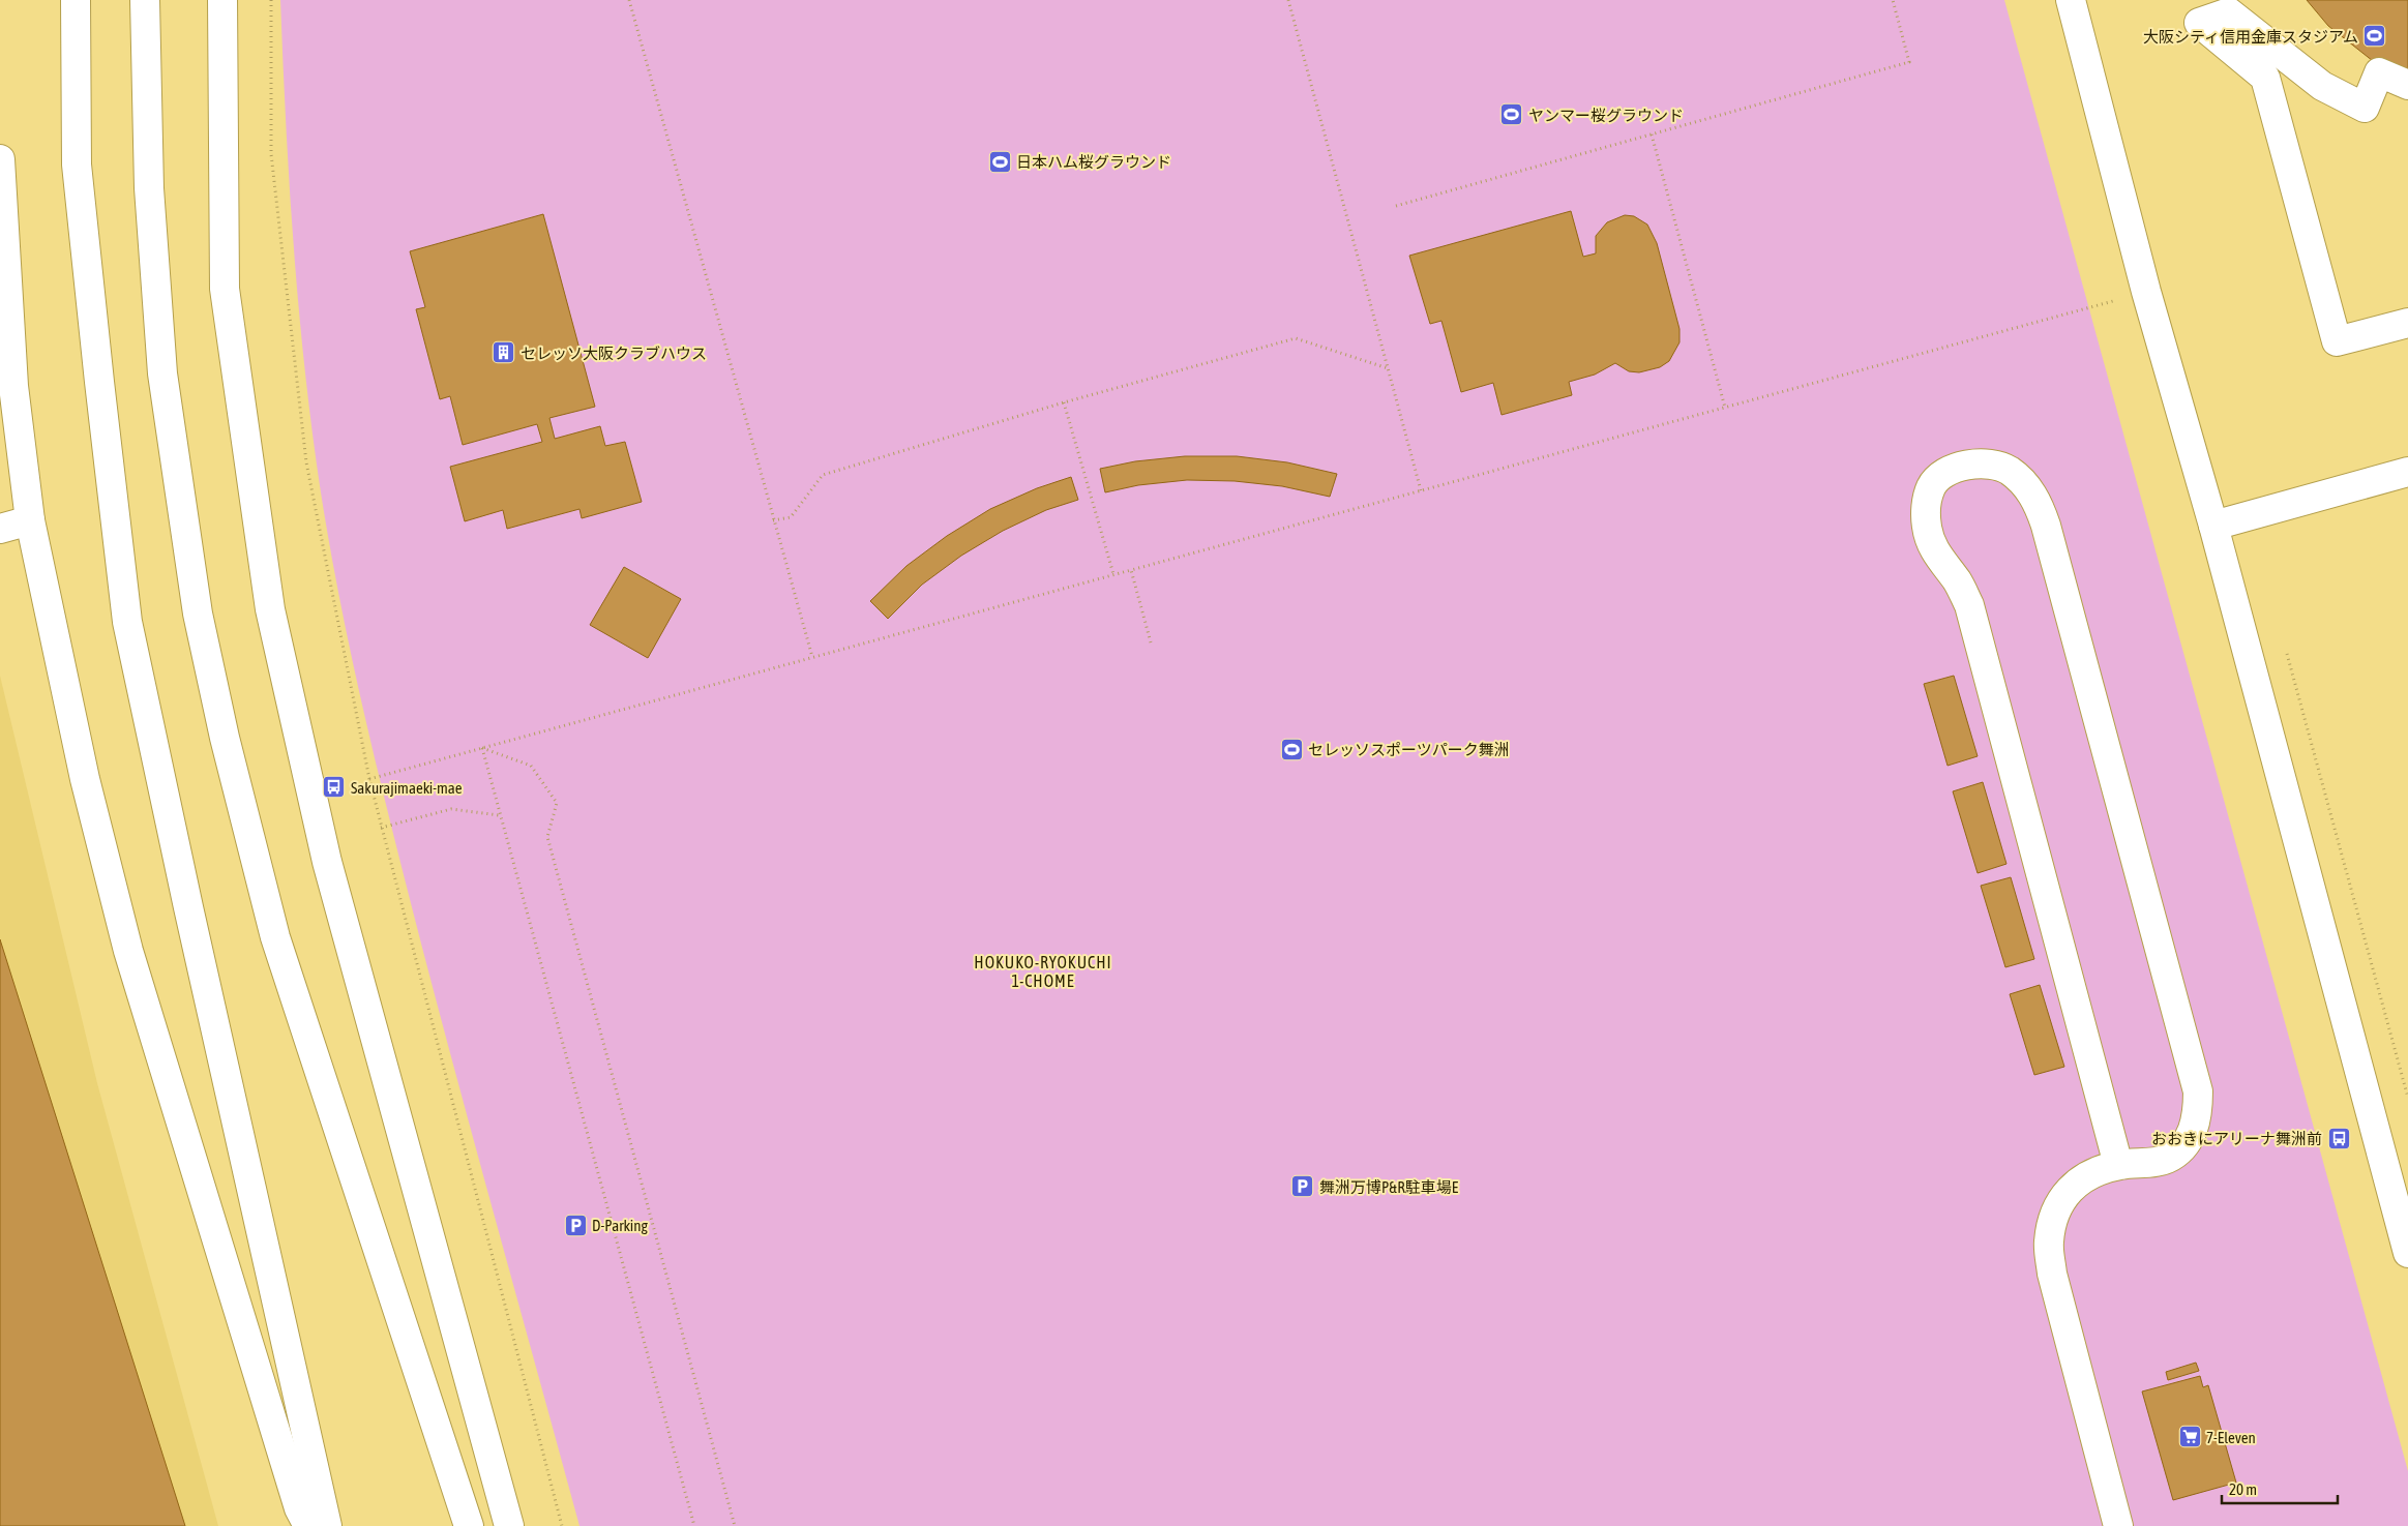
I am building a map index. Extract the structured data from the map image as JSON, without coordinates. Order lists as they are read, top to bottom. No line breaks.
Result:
{"districts":["HOKUKO-RYOKUCHI 1-CHOME"],"places":{"sports":["大阪シティ信用金庫スタジアム","ヤンマー桜グラウンド","日本ハム桜グラウンド","セレッソスポーツパーク舞洲"],"building":["セレッソ大阪クラブハウス"],"bus stop":["Sakurajimaeki-mae","おおきにアリーナ舞洲前"],"parking":["舞洲万博P&R駐車場E","D-Parking"],"supermarket":["7-Eleven"]},"scale_bar":"20 m"}
